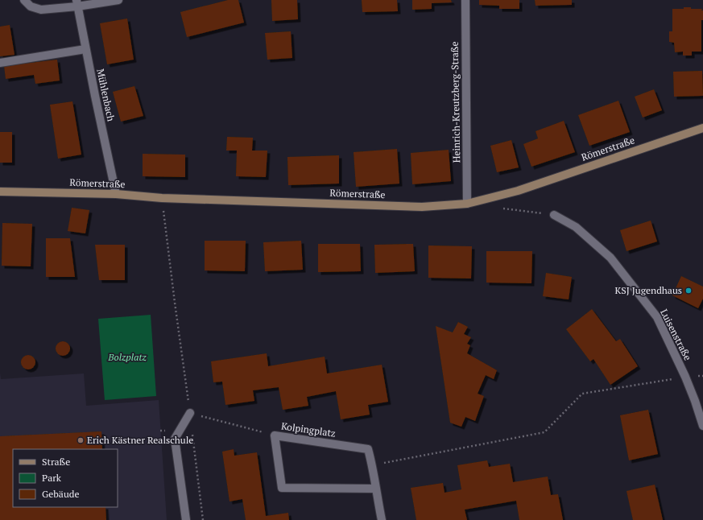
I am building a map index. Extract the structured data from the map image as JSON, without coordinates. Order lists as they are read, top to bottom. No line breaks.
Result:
{"streets":{"main road":["Römerstraße"],"street":["Mühlenbach","Heinrich-Kreutzberg-Straße","Luisenstraße","Kolpingplatz"]},"crossings":[["Mühlenbach","Römerstraße"],["Heinrich-Kreutzberg-Straße","Römerstraße"]],"parks":["Bolzplatz"],"places":["KSJ Jugendhaus","Erich Kästner Realschule"],"legend":["Straße","Park","Gebäude"]}
